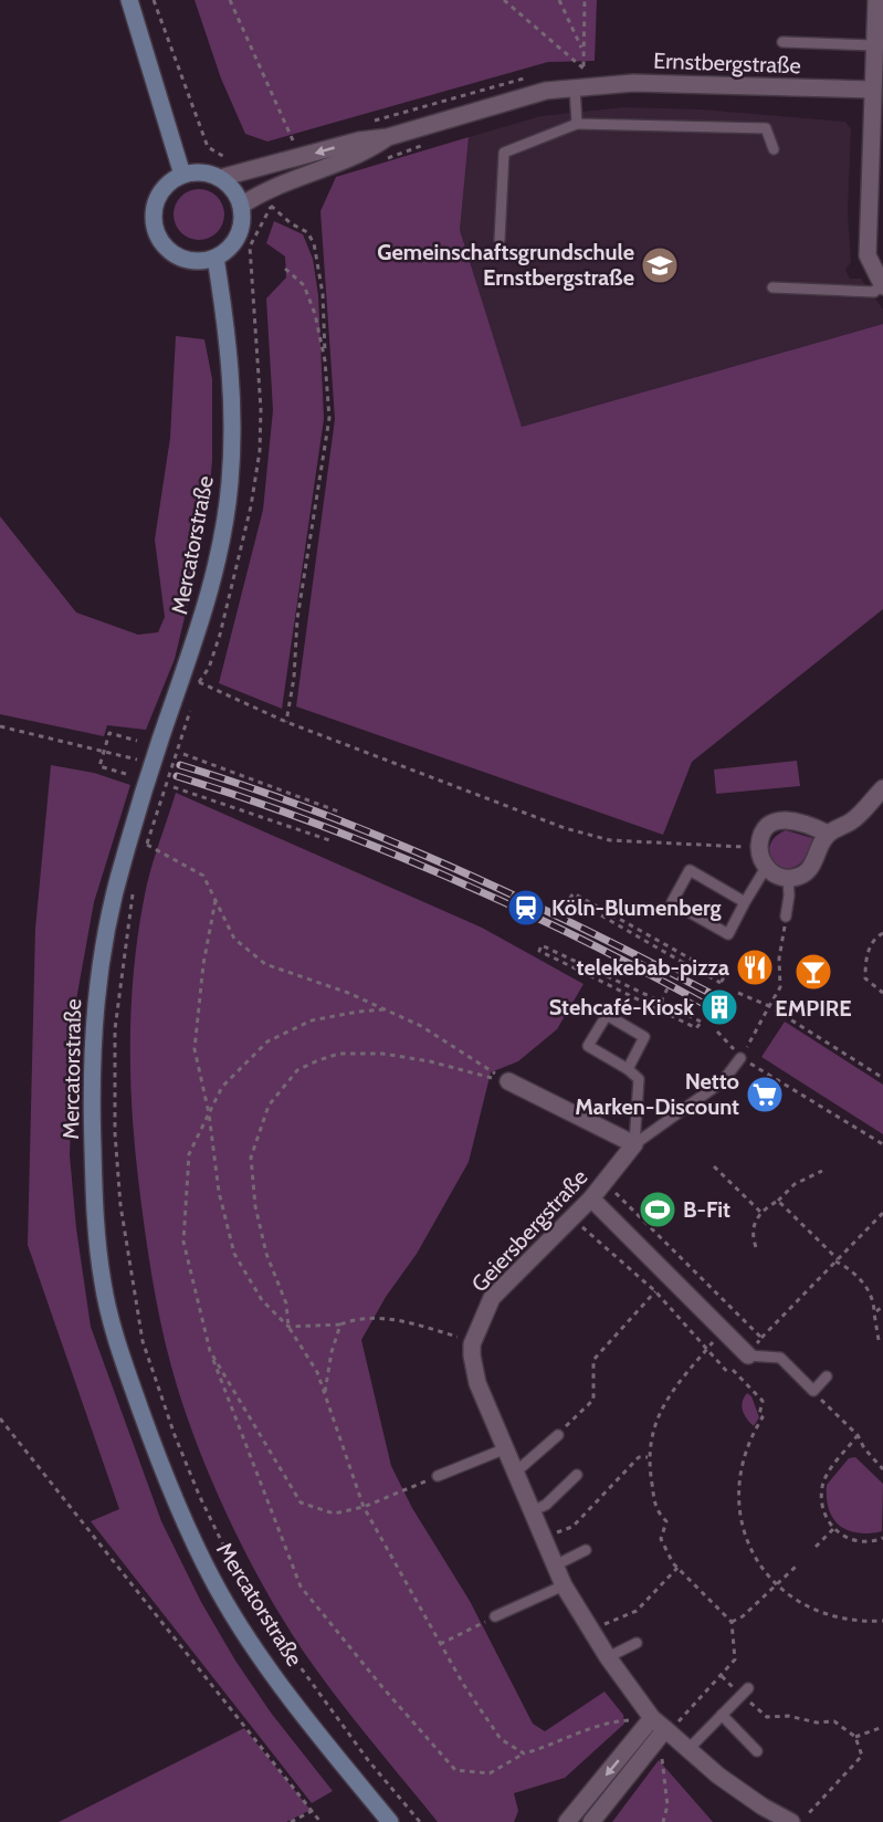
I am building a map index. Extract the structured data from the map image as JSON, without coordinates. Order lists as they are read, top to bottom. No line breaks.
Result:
{"streets":{"main road":["Mercatorstraße"],"street":["Ernstbergstraße","Geiersbergstraße"]},"crossings":[["Ernstbergstraße","Mercatorstraße"]],"places":{"school or university":["Gemeinschaftsgrundschule Ernstbergstraße"],"station":["Köln-Blumenberg"],"restaurant":["telekebab-pizza"],"bar":["EMPIRE"],"building":["Stehcafé-Kiosk"],"supermarket":["Netto Marken-Discount"],"sports":["B-Fit"]}}
